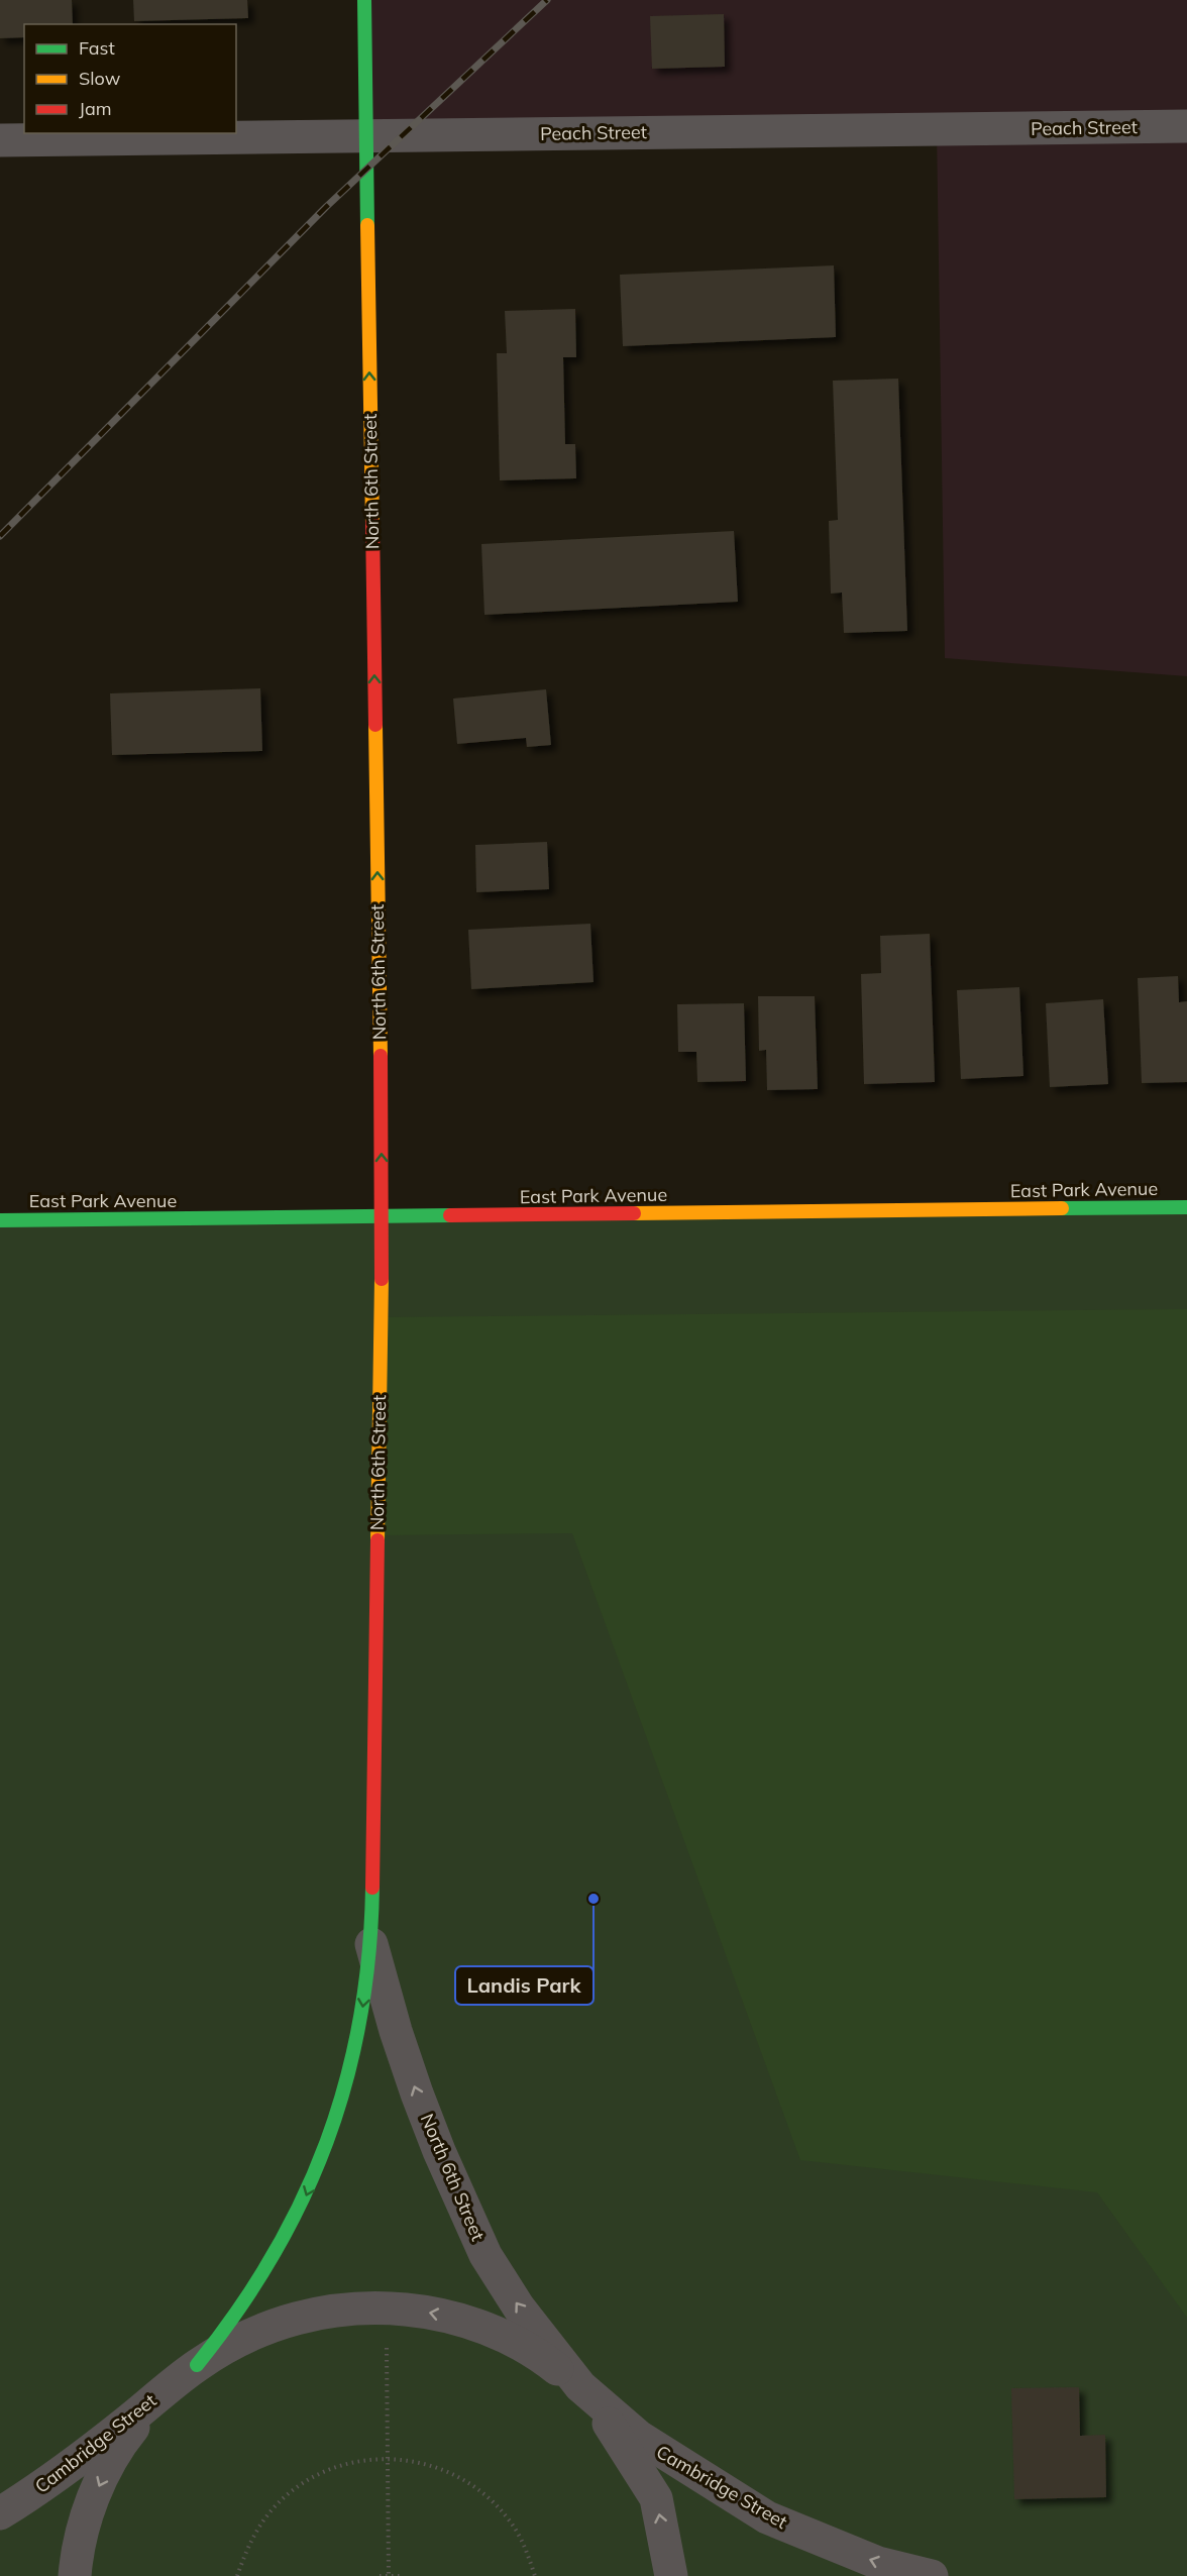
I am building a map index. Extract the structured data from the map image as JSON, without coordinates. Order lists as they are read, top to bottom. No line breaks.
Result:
{"streets":{"street":["Peach Street","North 6th Street","East Park Avenue","Cambridge Street"]},"crossings":[["Peach Street","North 6th Street"],["North 6th Street","East Park Avenue"],["North 6th Street","Cambridge Street"]],"one_way":["Cambridge Street"],"places":["Landis Park"],"legend":["Fast","Slow","Jam"]}
